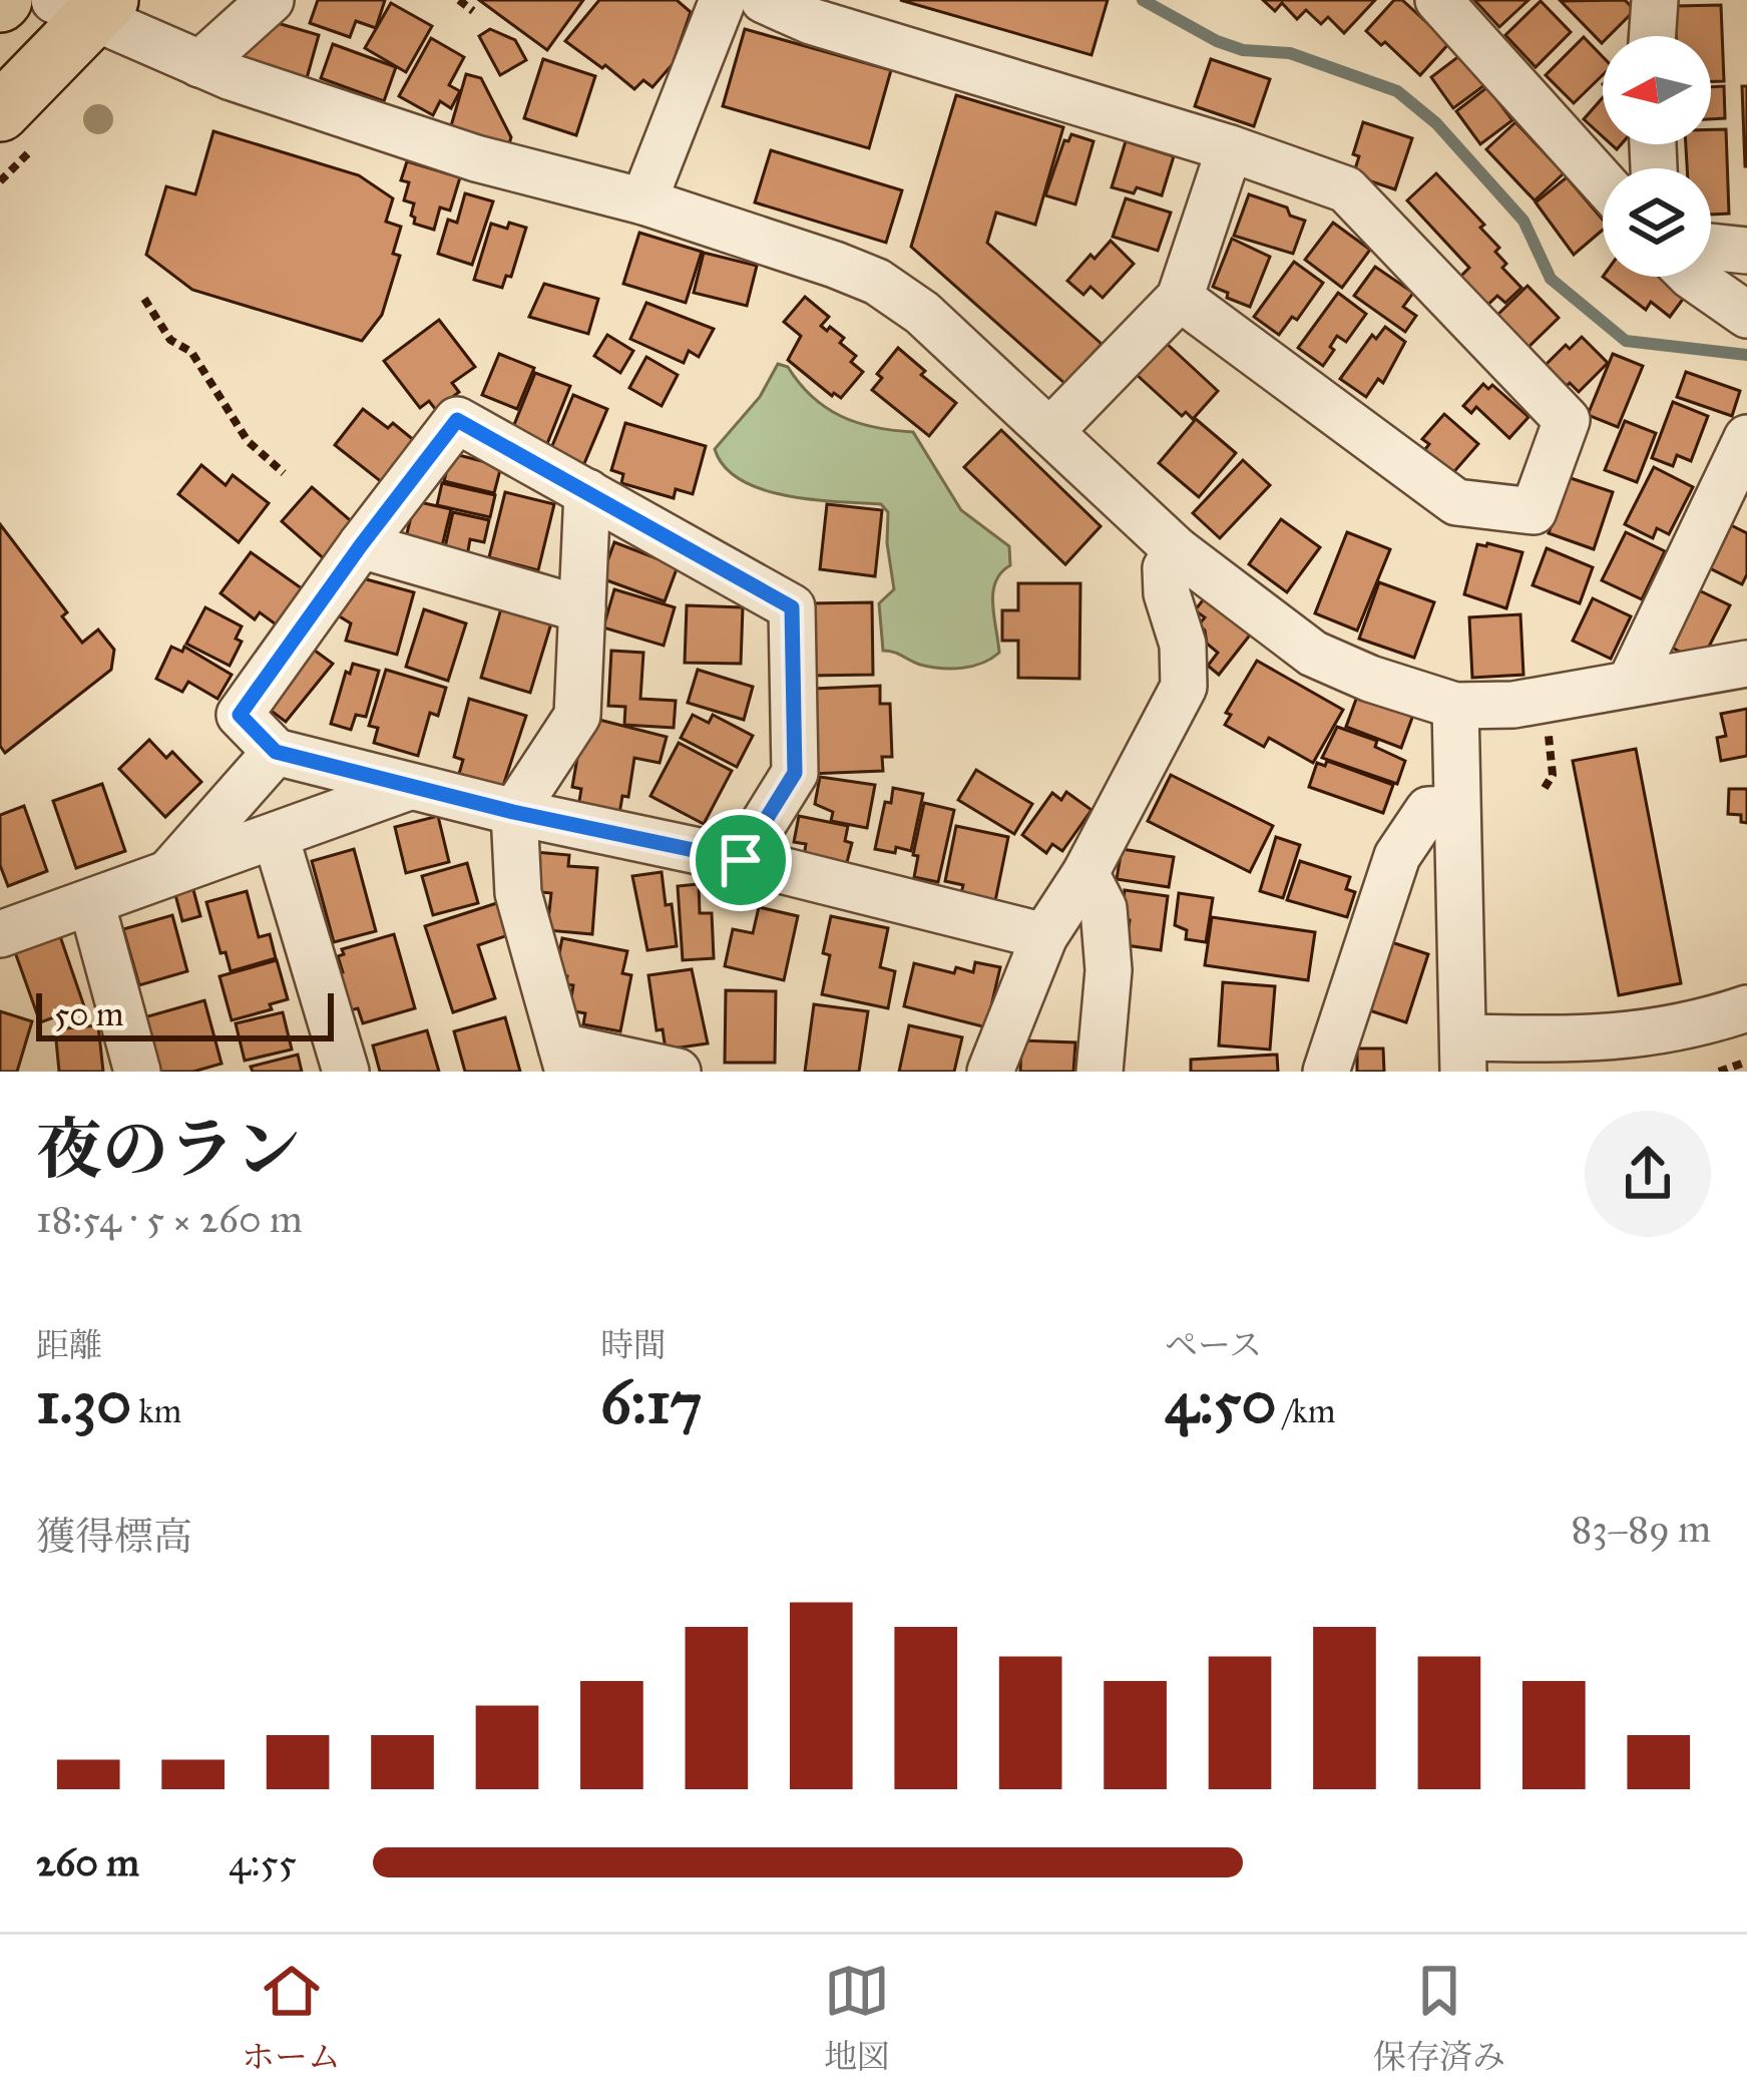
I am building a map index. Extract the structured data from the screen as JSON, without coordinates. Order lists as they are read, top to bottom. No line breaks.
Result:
{"scale_bar":"50 m","north":"left","page":{"scale":"50 m","heading":["夜のラン","18:54 · 5 × 260 m"],"stats":[["距離","1.30 km"],["時間","6:17"],["ペース","4:50 /km"]],"chart":["獲得標高","83–89 m"],"list":[{"name":"260 m","note":"4:55"}],"tabs":["ホーム","地図","保存済み"]}}
